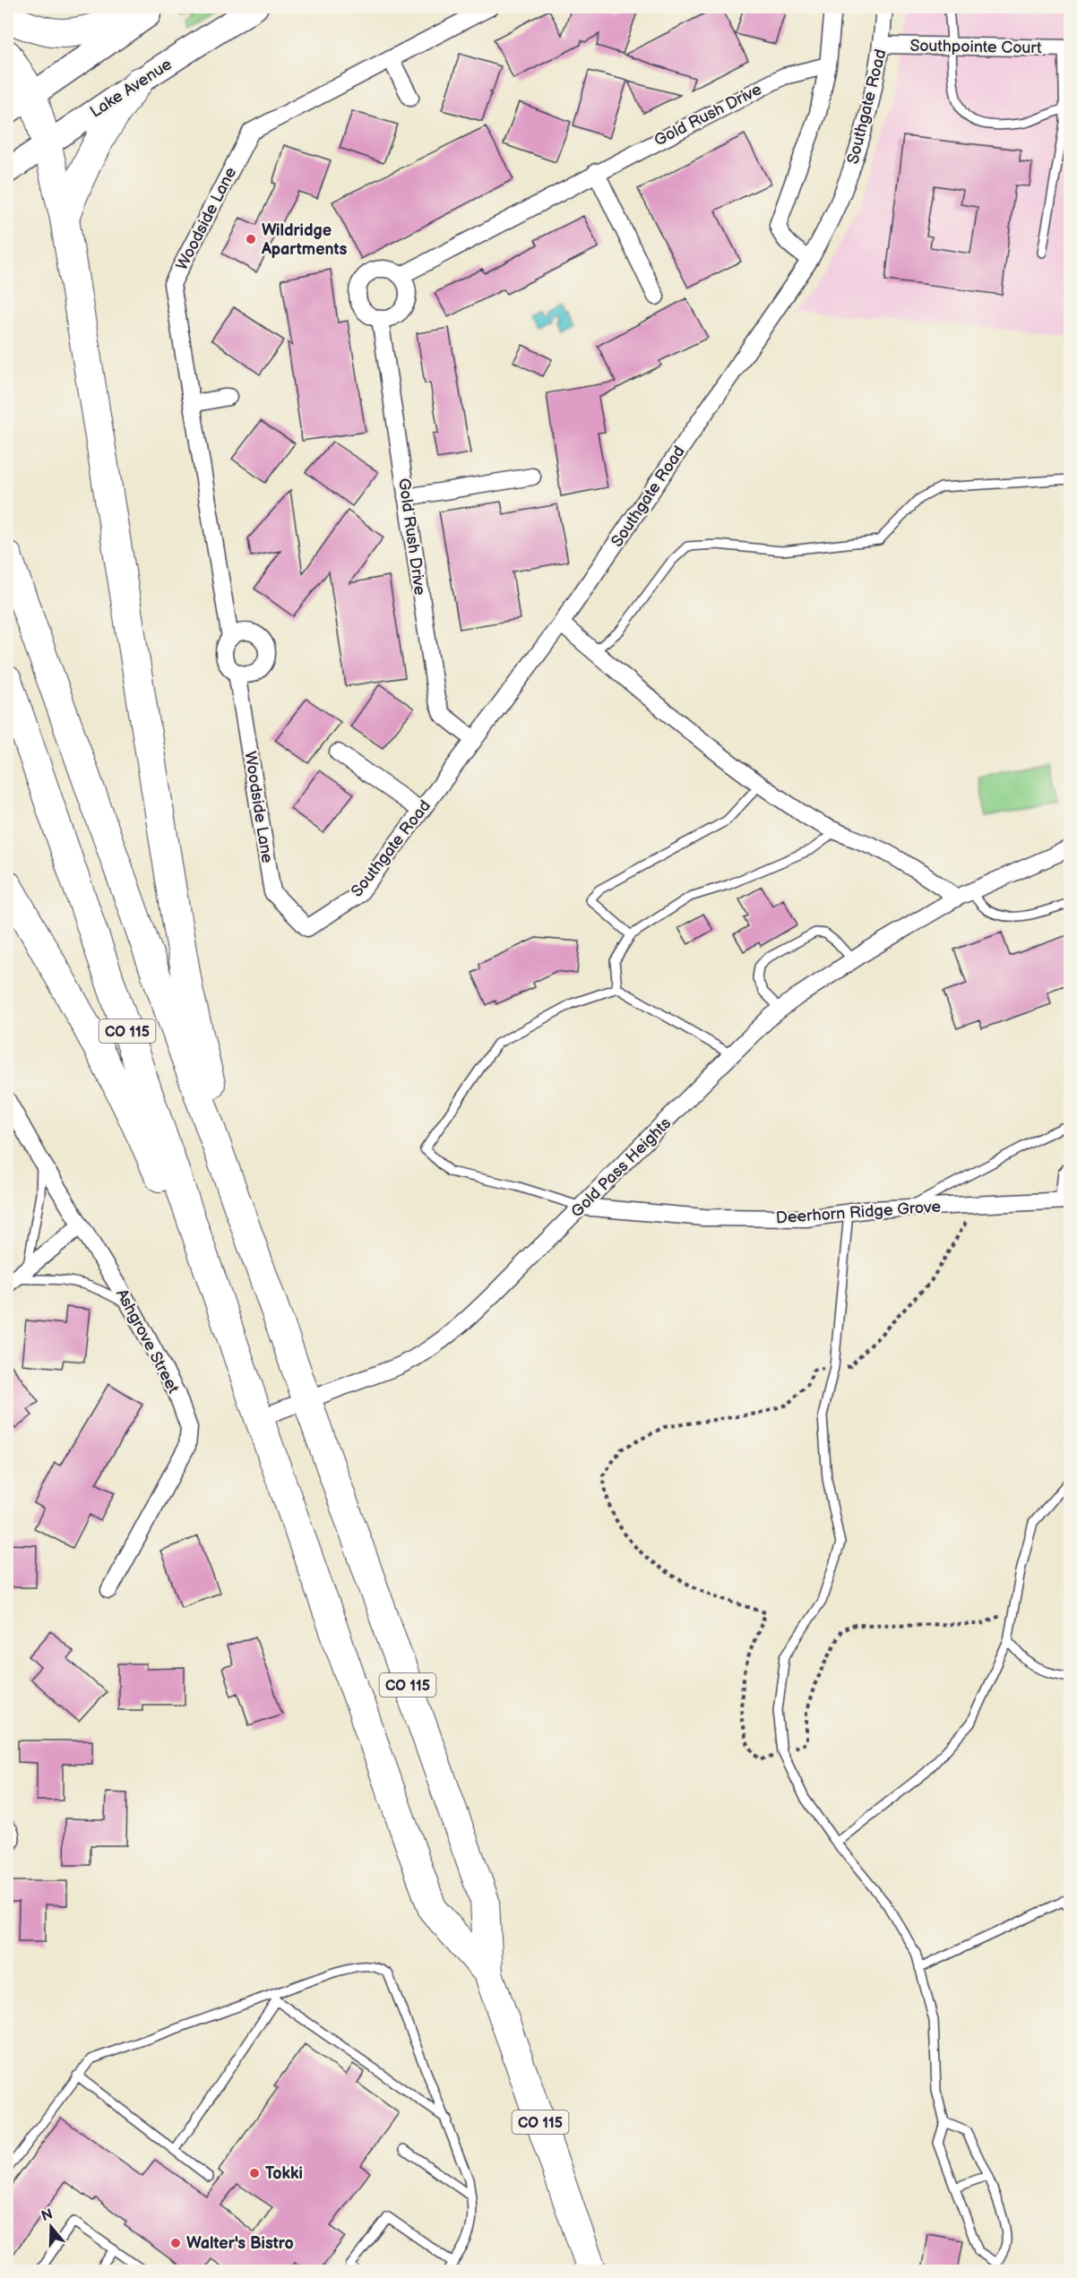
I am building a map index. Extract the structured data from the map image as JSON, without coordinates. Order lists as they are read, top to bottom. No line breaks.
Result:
{"streets":{"highway":["CO 115"],"main road":["Lake Avenue"],"street":["Southpointe Court","Southgate Road","Gold Rush Drive","Woodside Lane","Gold Pass Heights","Deerhorn Ridge Grove","Ashgrove Street"]},"crossings":[["Southpointe Court","Southgate Road"],["Southgate Road","Gold Rush Drive"],["Southgate Road","Woodside Lane"],["CO 115","Gold Pass Heights"],["Gold Pass Heights","Deerhorn Ridge Grove"]],"places":["Wildridge Apartments","Tokki","Walter's Bistro"],"north":"top"}
